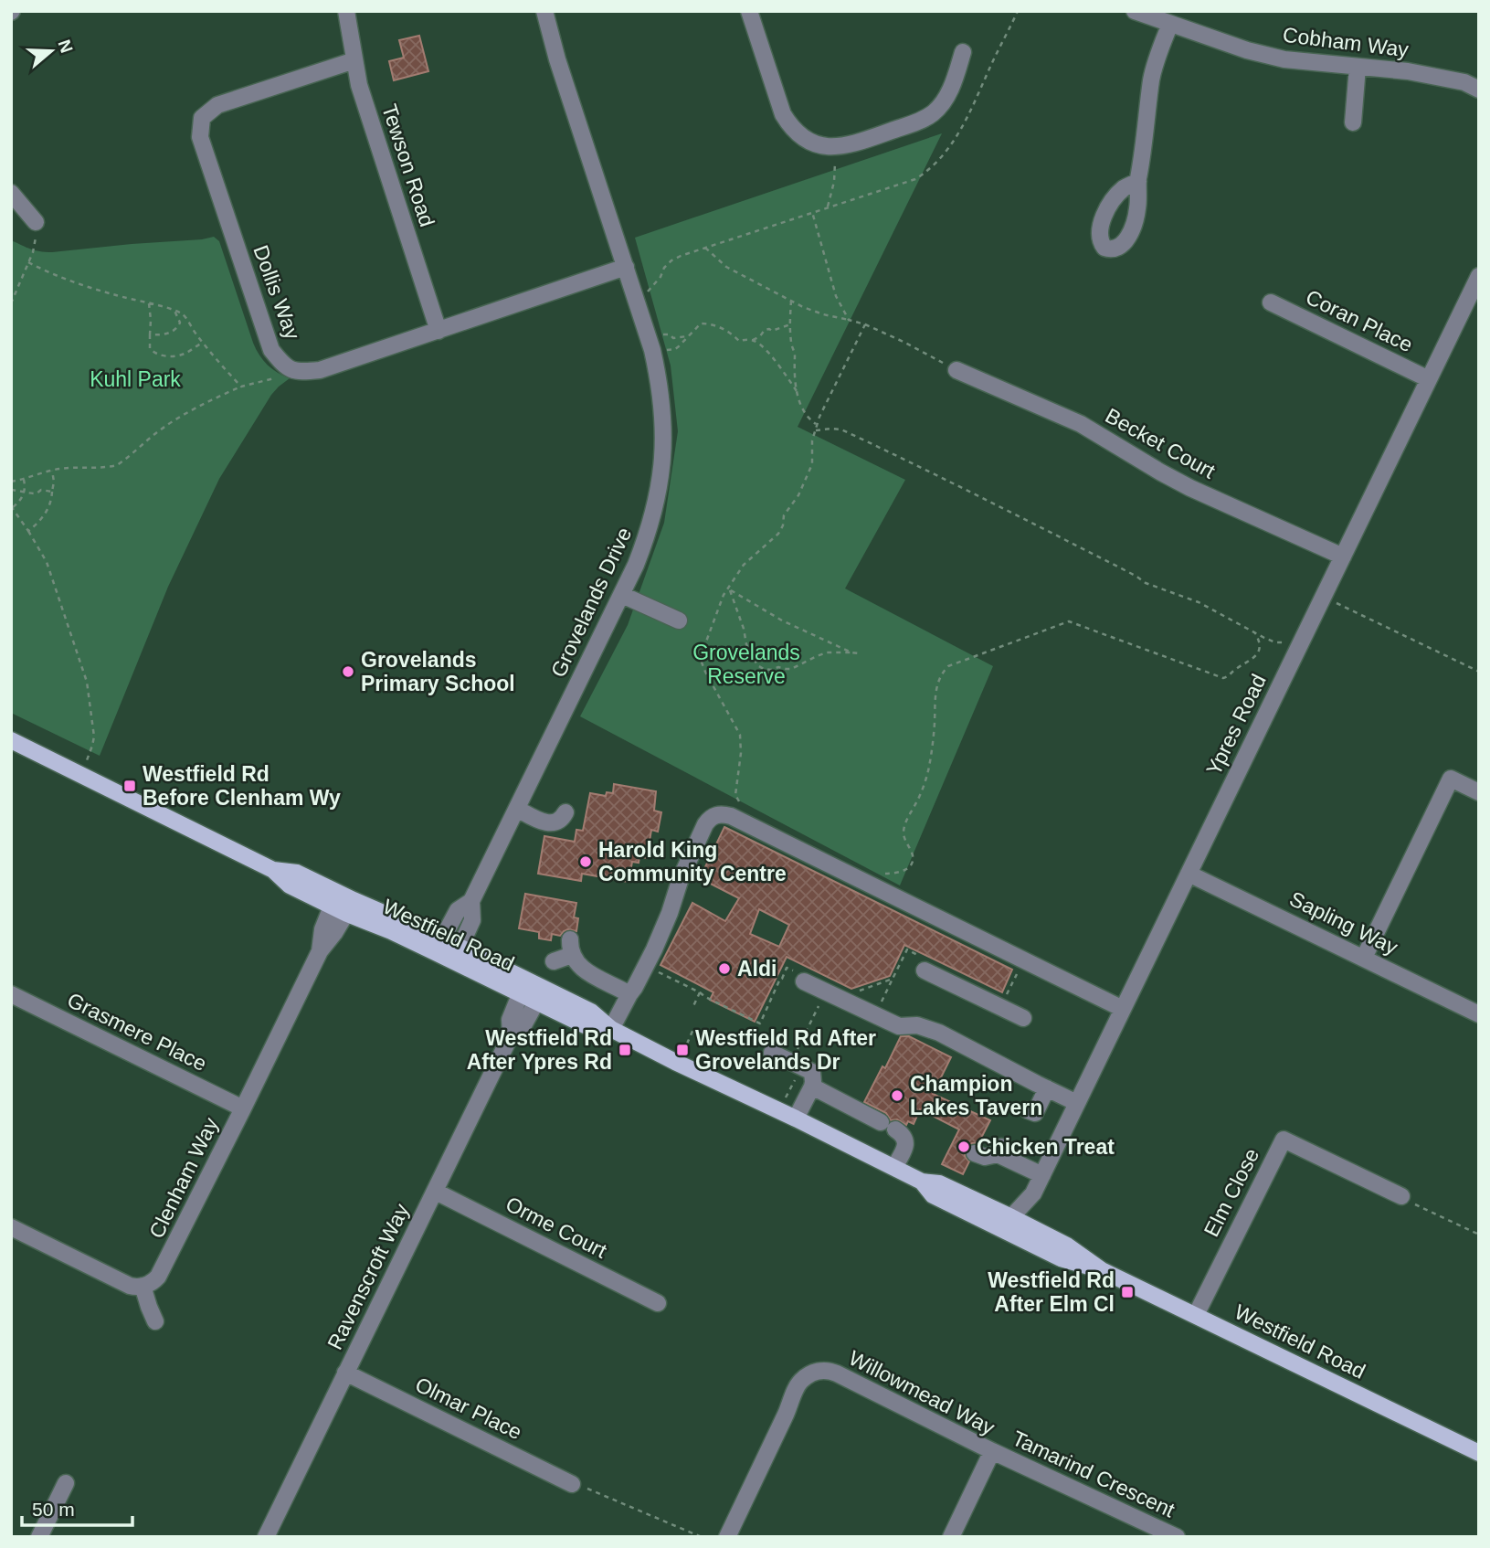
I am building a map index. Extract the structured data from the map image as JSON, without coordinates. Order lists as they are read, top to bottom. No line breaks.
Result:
{"streets":{"main road":["Westfield Road"],"street":["Cobham Way","Tewson Road","Dollis Way","Coran Place","Becket Court","Grovelands Drive","Ypres Road","Sapling Way","Grasmere Place","Clenham Way","Elm Close","Orme Court","Ravenscroft Way","Willowmead Way","Olmar Place","Tamarind Crescent"]},"crossings":[["Tewson Road","Dollis Way"],["Dollis Way","Grovelands Drive"],["Coran Place","Ypres Road"],["Becket Court","Ypres Road"],["Grovelands Drive","Westfield Road"],["Ypres Road","Sapling Way"],["Ypres Road","Westfield Road"],["Westfield Road","Clenham Way"],["Westfield Road","Elm Close"],["Westfield Road","Ravenscroft Way"],["Grasmere Place","Clenham Way"],["Orme Court","Ravenscroft Way"],["Ravenscroft Way","Olmar Place"],["Willowmead Way","Tamarind Crescent"]],"parks":["Kuhl Park","Grovelands Reserve"],"places":{"other":["Grovelands Primary School","Harold King Community Centre","Aldi","Champion Lakes Tavern","Chicken Treat"],"transit":["Westfield Rd Before Clenham Wy","Westfield Rd After Ypres Rd","Westfield Rd After Grovelands Dr","Westfield Rd After Elm Cl"]},"scale_bar":"50 m","north":"right"}
